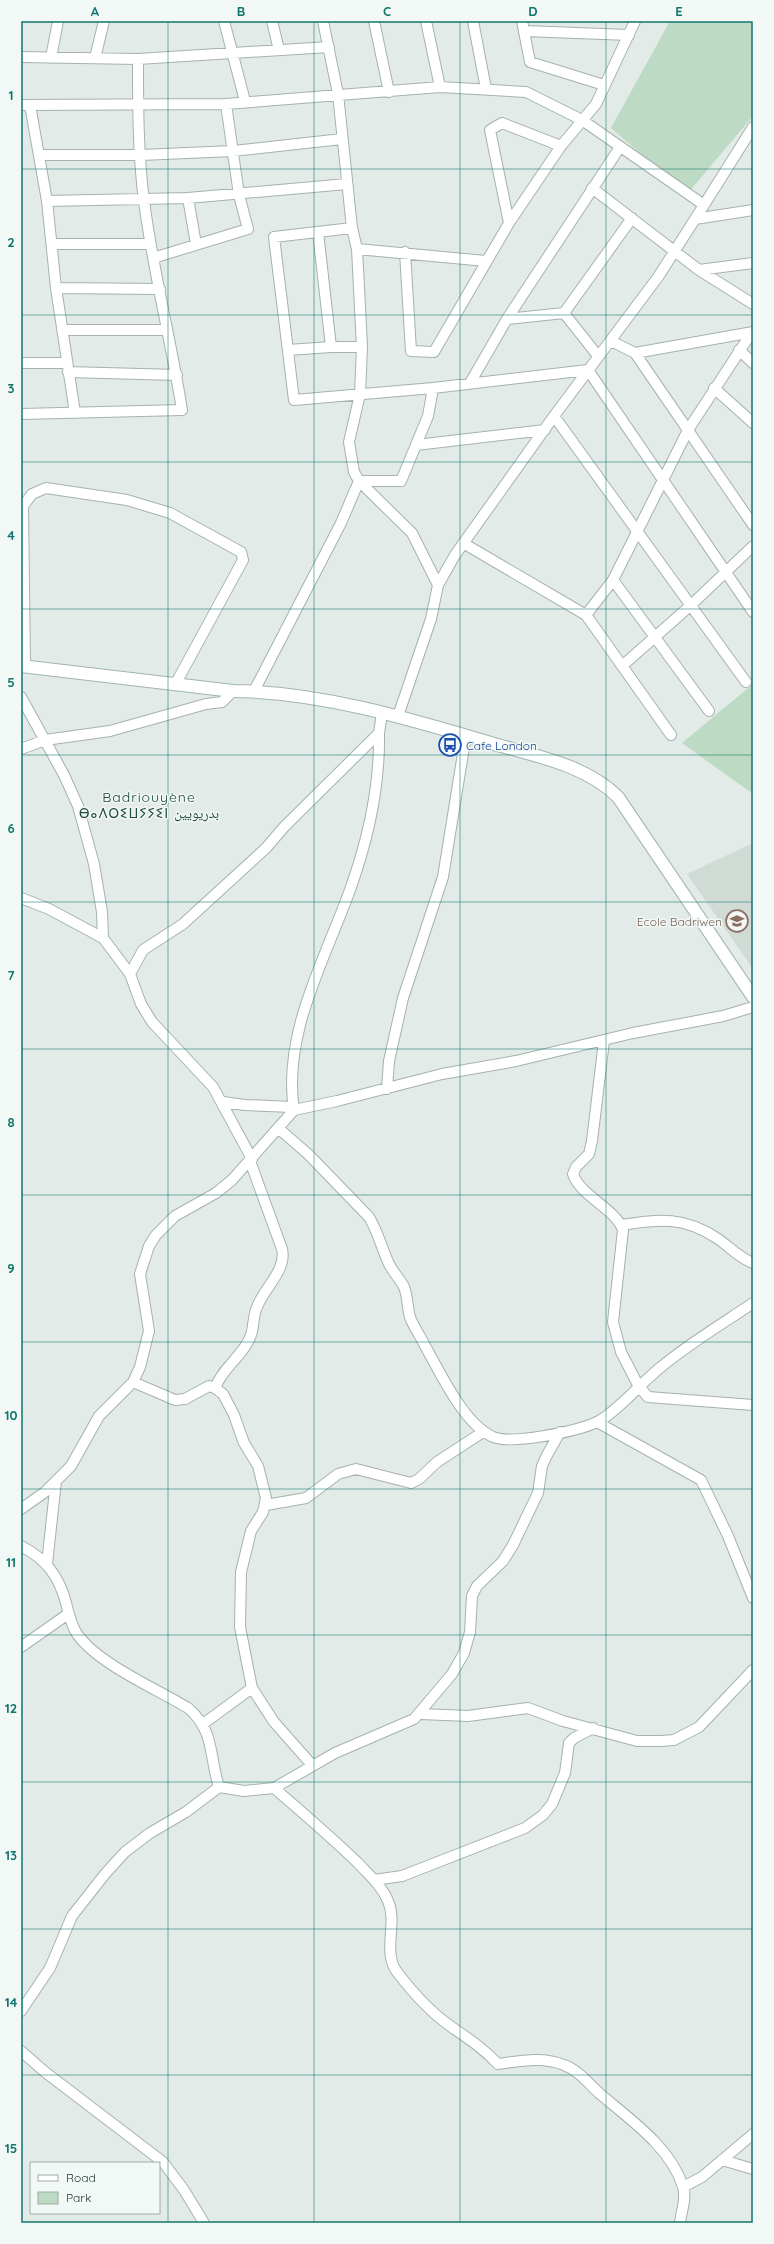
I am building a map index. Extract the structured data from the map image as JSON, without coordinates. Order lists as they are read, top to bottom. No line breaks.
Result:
{"districts":["Badriouyène ⴱⴰⴷⵔⵉⵡⵢⵢⵉⵏ بدريويين"],"places":{"bus stop":["Cafe London"],"school or university":["Ecole Badriwen"]},"legend":["Road","Park"],"grid":{"columns":["A","B","C","D","E"],"rows":["1","2","3","4","5","6","7","8","9","10","11","12","13","14","15"]}}
